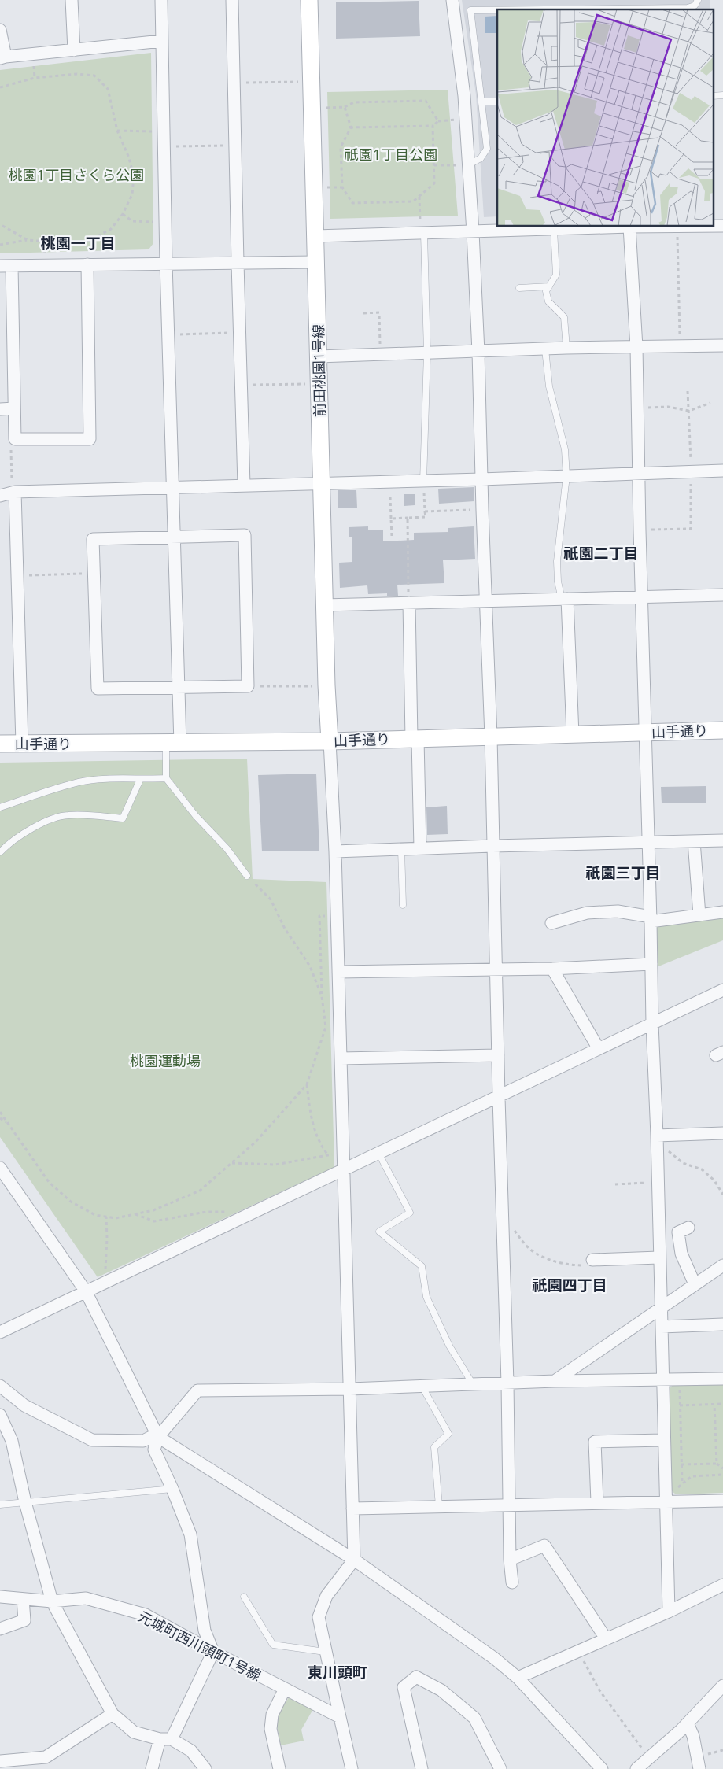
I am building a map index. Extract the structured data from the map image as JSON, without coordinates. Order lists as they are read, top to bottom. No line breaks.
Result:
{"streets":{"street":["前田桃園1号線","山手通り","元城町西川頭町1号線"]},"crossings":[["前田桃園1号線","山手通り"]],"districts":["桃園一丁目","祇園二丁目","祇園三丁目","祇園四丁目","東川頭町"],"parks":["祇園1丁目公園","桃園1丁目さくら公園","桃園運動場"]}
